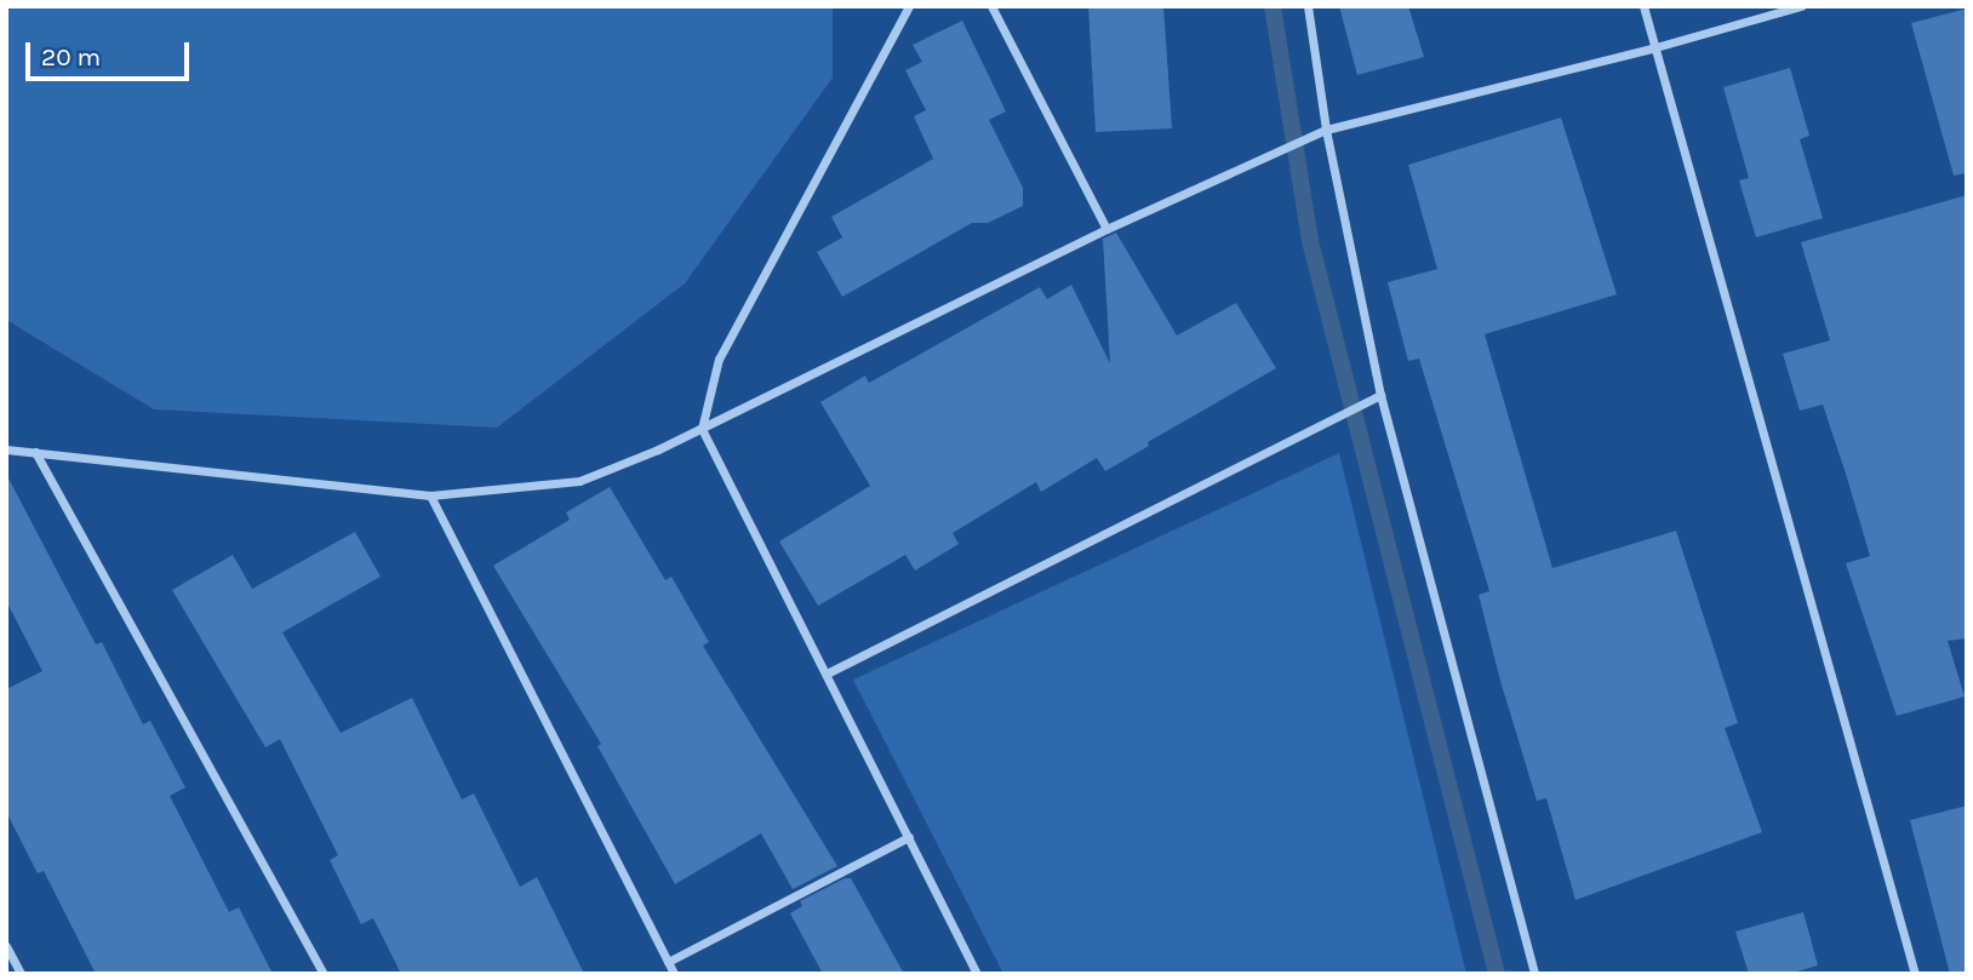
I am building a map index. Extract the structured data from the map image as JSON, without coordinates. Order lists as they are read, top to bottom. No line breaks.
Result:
{"scale_bar":"20 m"}
